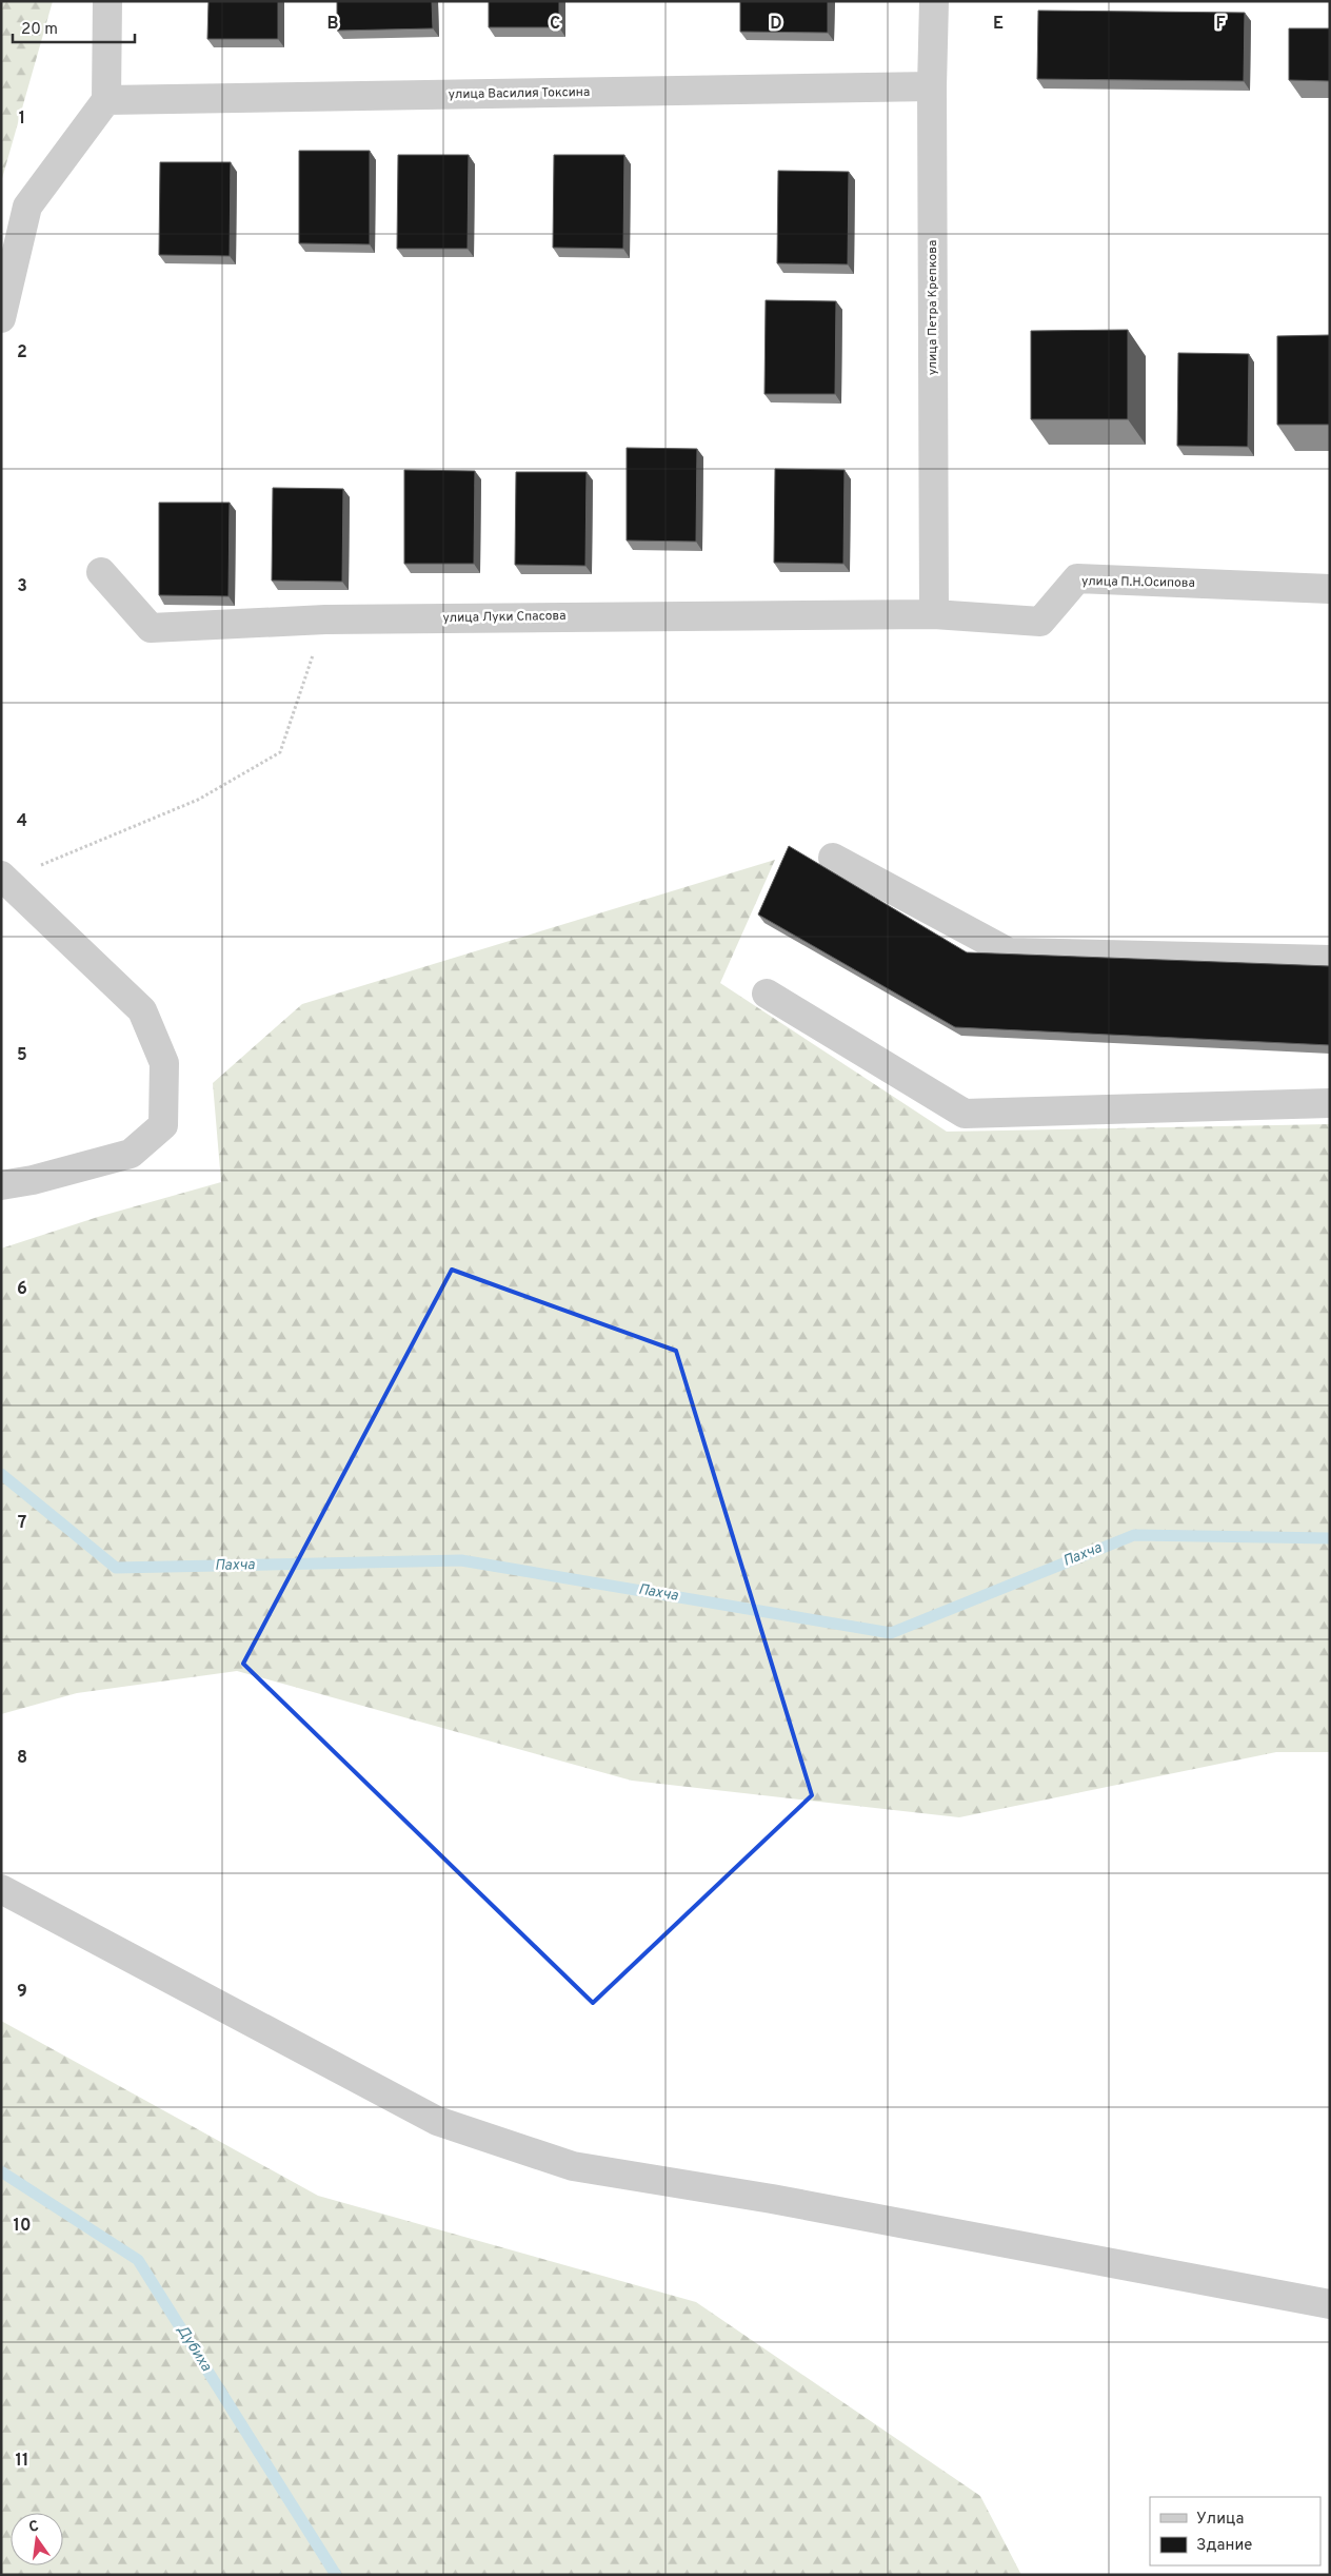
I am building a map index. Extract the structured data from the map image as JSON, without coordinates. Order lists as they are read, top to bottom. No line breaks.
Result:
{"streets":{"street":["улица Василия Токсина","улица Петра Крепкова","улица П.Н.Осипова","улица Луки Спасова"]},"crossings":[["улица Василия Токсина","улица Петра Крепкова"],["улица Петра Крепкова","улица П.Н.Осипова"],["улица Петра Крепкова","улица Луки Спасова"],["улица П.Н.Осипова","улица Луки Спасова"]],"water":["Пахча","Дубиха"],"legend":["Улица","Здание"],"scale_bar":"20 m","north":"top","grid":{"columns":["B","C","D","E","F"],"rows":["1","2","3","4","5","6","7","8","9","10","11"]}}
